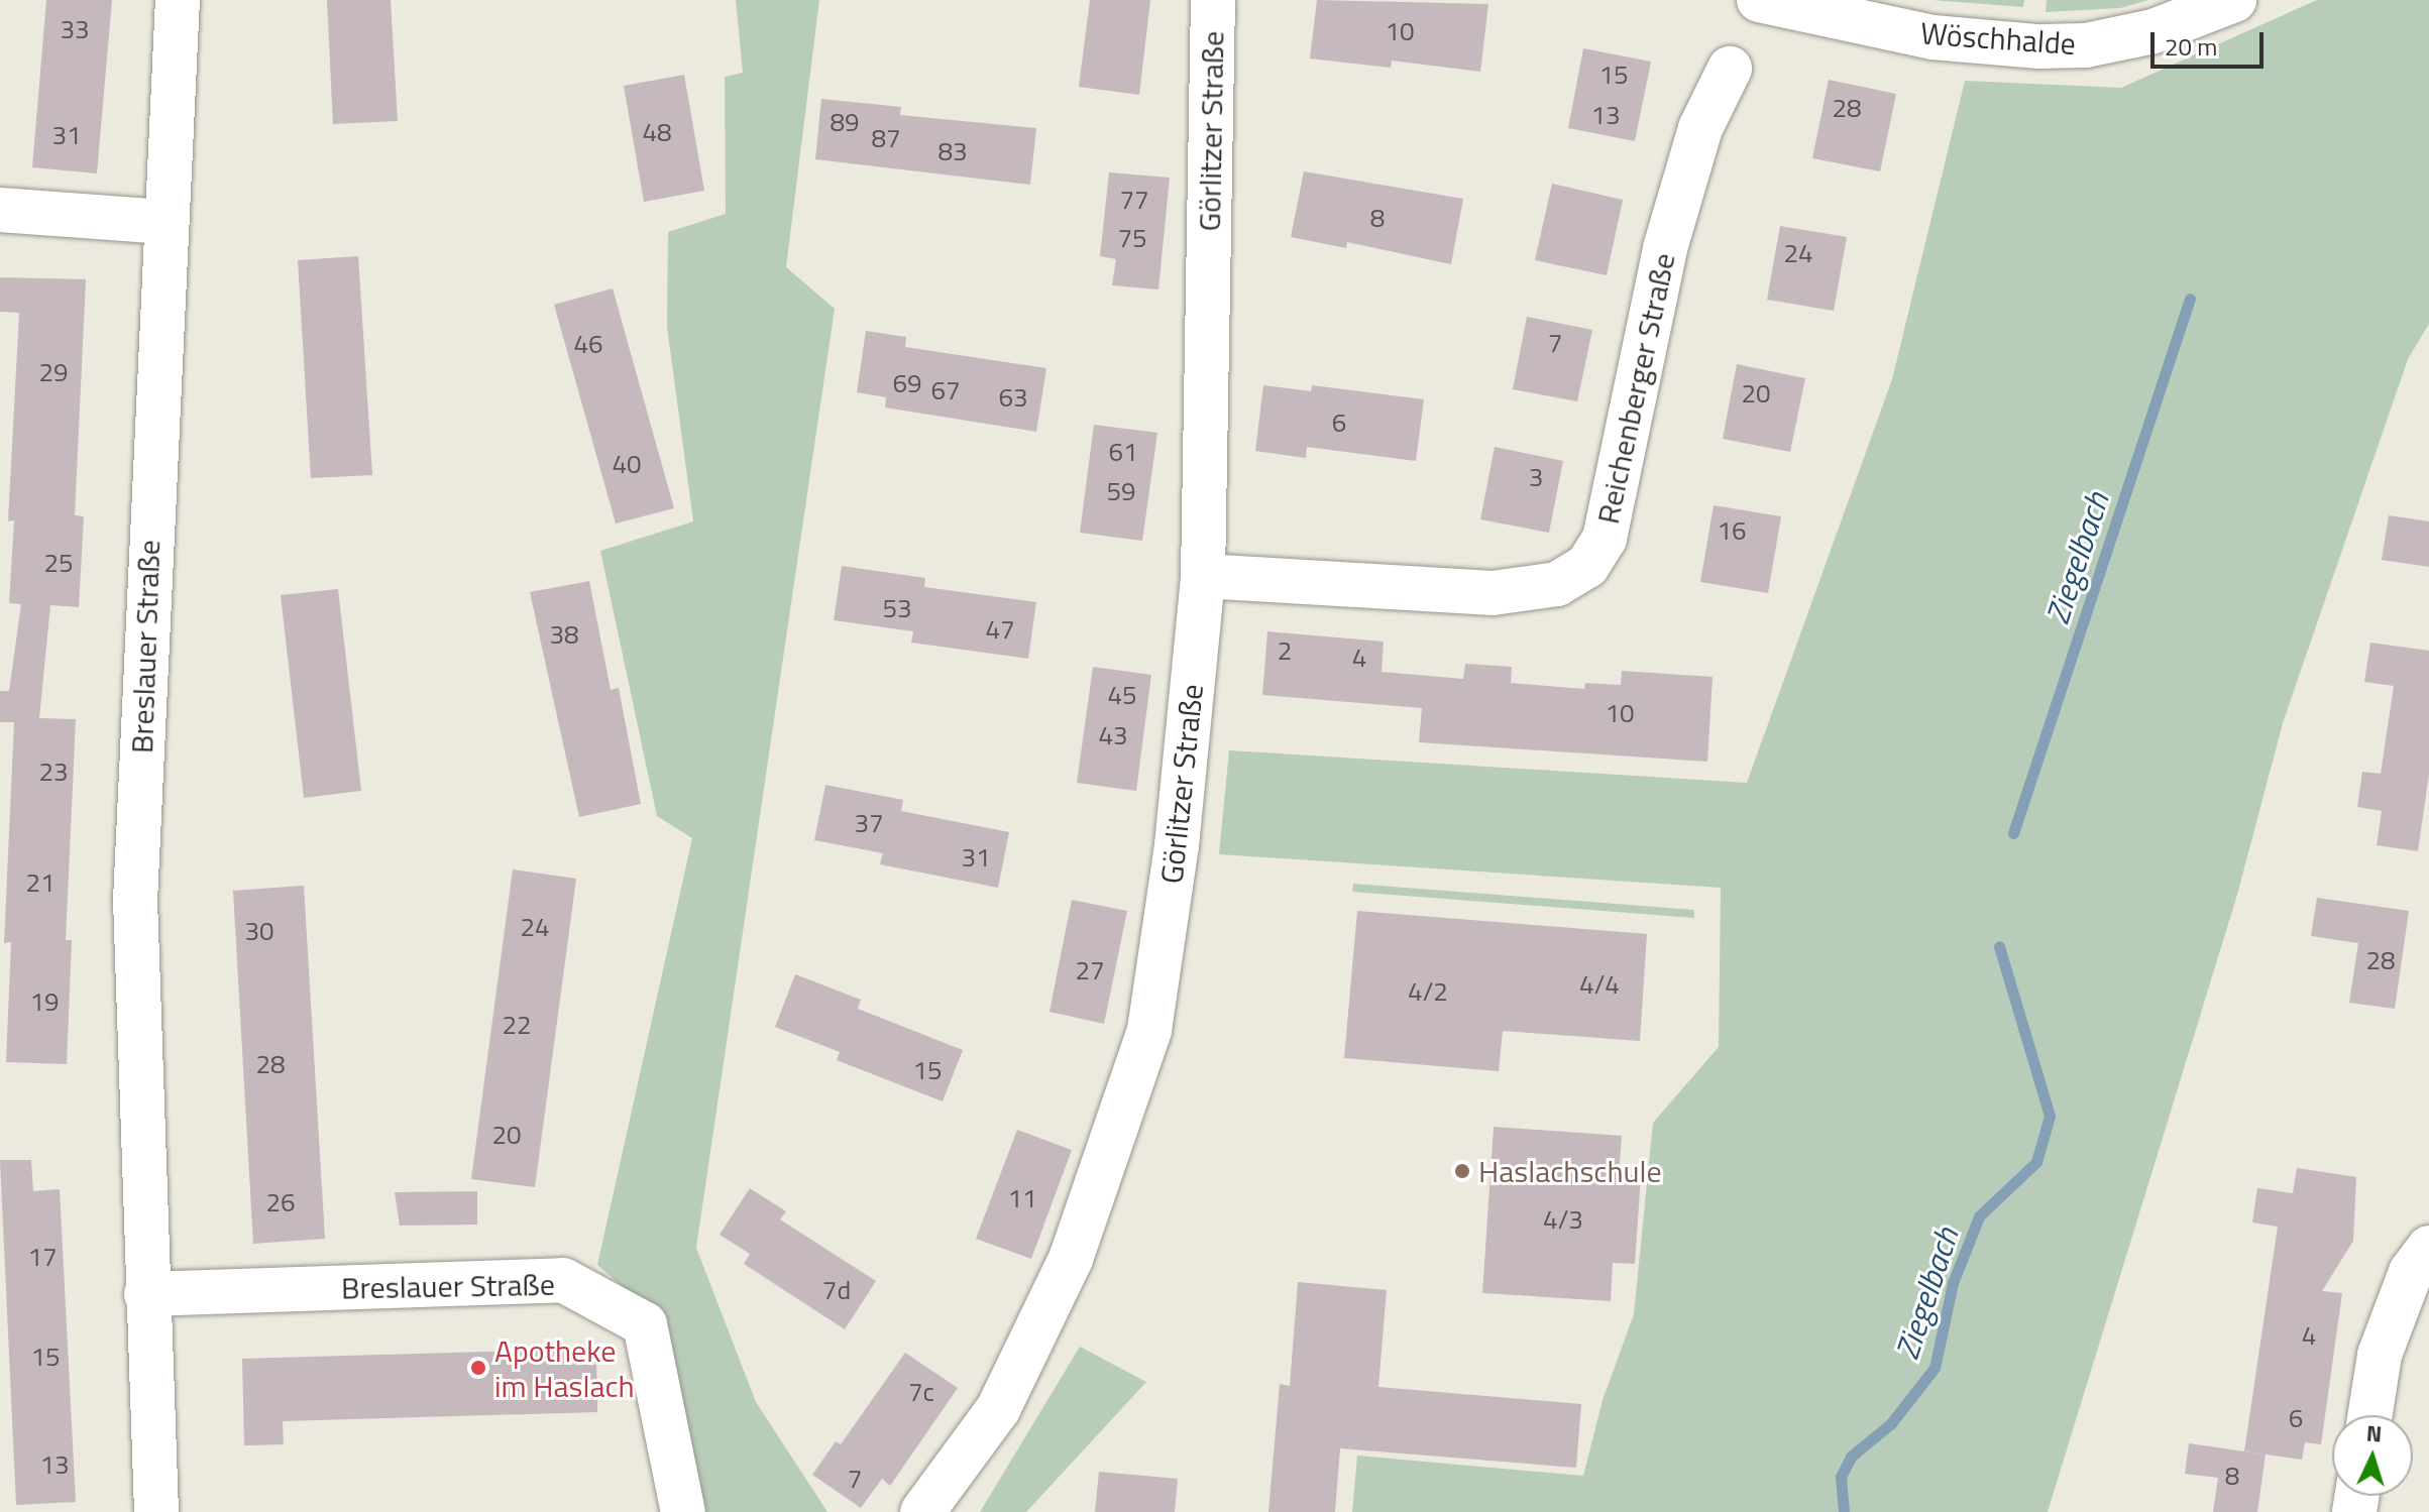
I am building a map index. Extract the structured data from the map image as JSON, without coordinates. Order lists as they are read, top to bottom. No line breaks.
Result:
{"streets":{"street":["Wöschhalde","Görlitzer Straße","Reichenberger Straße","Breslauer Straße"]},"crossings":[["Görlitzer Straße","Reichenberger Straße"]],"water":["Ziegelbach"],"places":["Haslachschule","Apotheke im Haslach"],"house_numbers":["33","10","15","28","13","89","48","31","87","83","77","8","75","24","7","46","29","69","67","20","63","6","61","40","3","59","16","25","53","47","38","2","4","45","10","43","23","37","31","21","24","30","28","27","4/4","4/2","19","22","28","15","20","11","26","4/3","17","7d","4","15","7c","6","13","8","7"],"scale_bar":"20 m","north":"top"}
